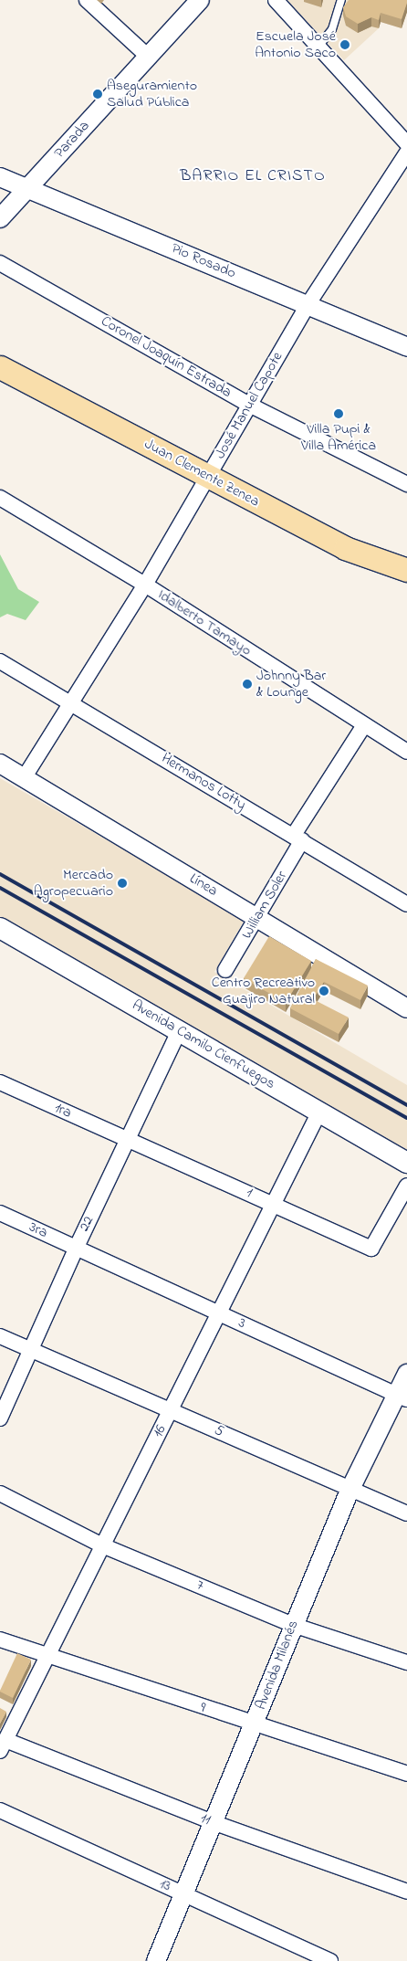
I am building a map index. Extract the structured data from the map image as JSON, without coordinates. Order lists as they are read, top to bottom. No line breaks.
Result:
{"streets":{"main road":["Juan Clemente Zenea","Avenida Camilo Cienfuegos"],"street":["Parada","Pio Rosado","Coronel Joaquín Estrada","José Manuel Capote","Idalberto Tamayo","Hermanos Lotty","Línea","William Soler","1ra","1","22","3ra","3","16","5","7","Avenida Milanés","9","11","13"]},"crossings":[["Parada","Pio Rosado"],["Pio Rosado","José Manuel Capote"],["Coronel Joaquín Estrada","José Manuel Capote"],["José Manuel Capote","Juan Clemente Zenea"],["José Manuel Capote","Idalberto Tamayo"],["José Manuel Capote","Hermanos Lotty"],["José Manuel Capote","Línea"],["Idalberto Tamayo","William Soler"],["Hermanos Lotty","William Soler"],["Línea","William Soler"],["Avenida Camilo Cienfuegos","22"],["Avenida Camilo Cienfuegos","16"],["1ra","1"],["1ra","22"],["1","22"],["1","16"],["22","3ra"],["22","3"],["22","5"],["3ra","3"],["3","16"],["3","Avenida Milanés"],["16","5"],["16","7"],["16","9"],["16","11"],["5","Avenida Milanés"],["7","Avenida Milanés"],["Avenida Milanés","9"],["Avenida Milanés","11"],["Avenida Milanés","13"]],"districts":["BARRIO EL CRISTO"],"places":["Escuela José Antonio Saco","Aseguramiento Salud Pública","Villa Pupi & Villa América","Johnny Bar & Lounge","Mercado Agropecuario","Centro Recreativo Guajiro Natural"]}
